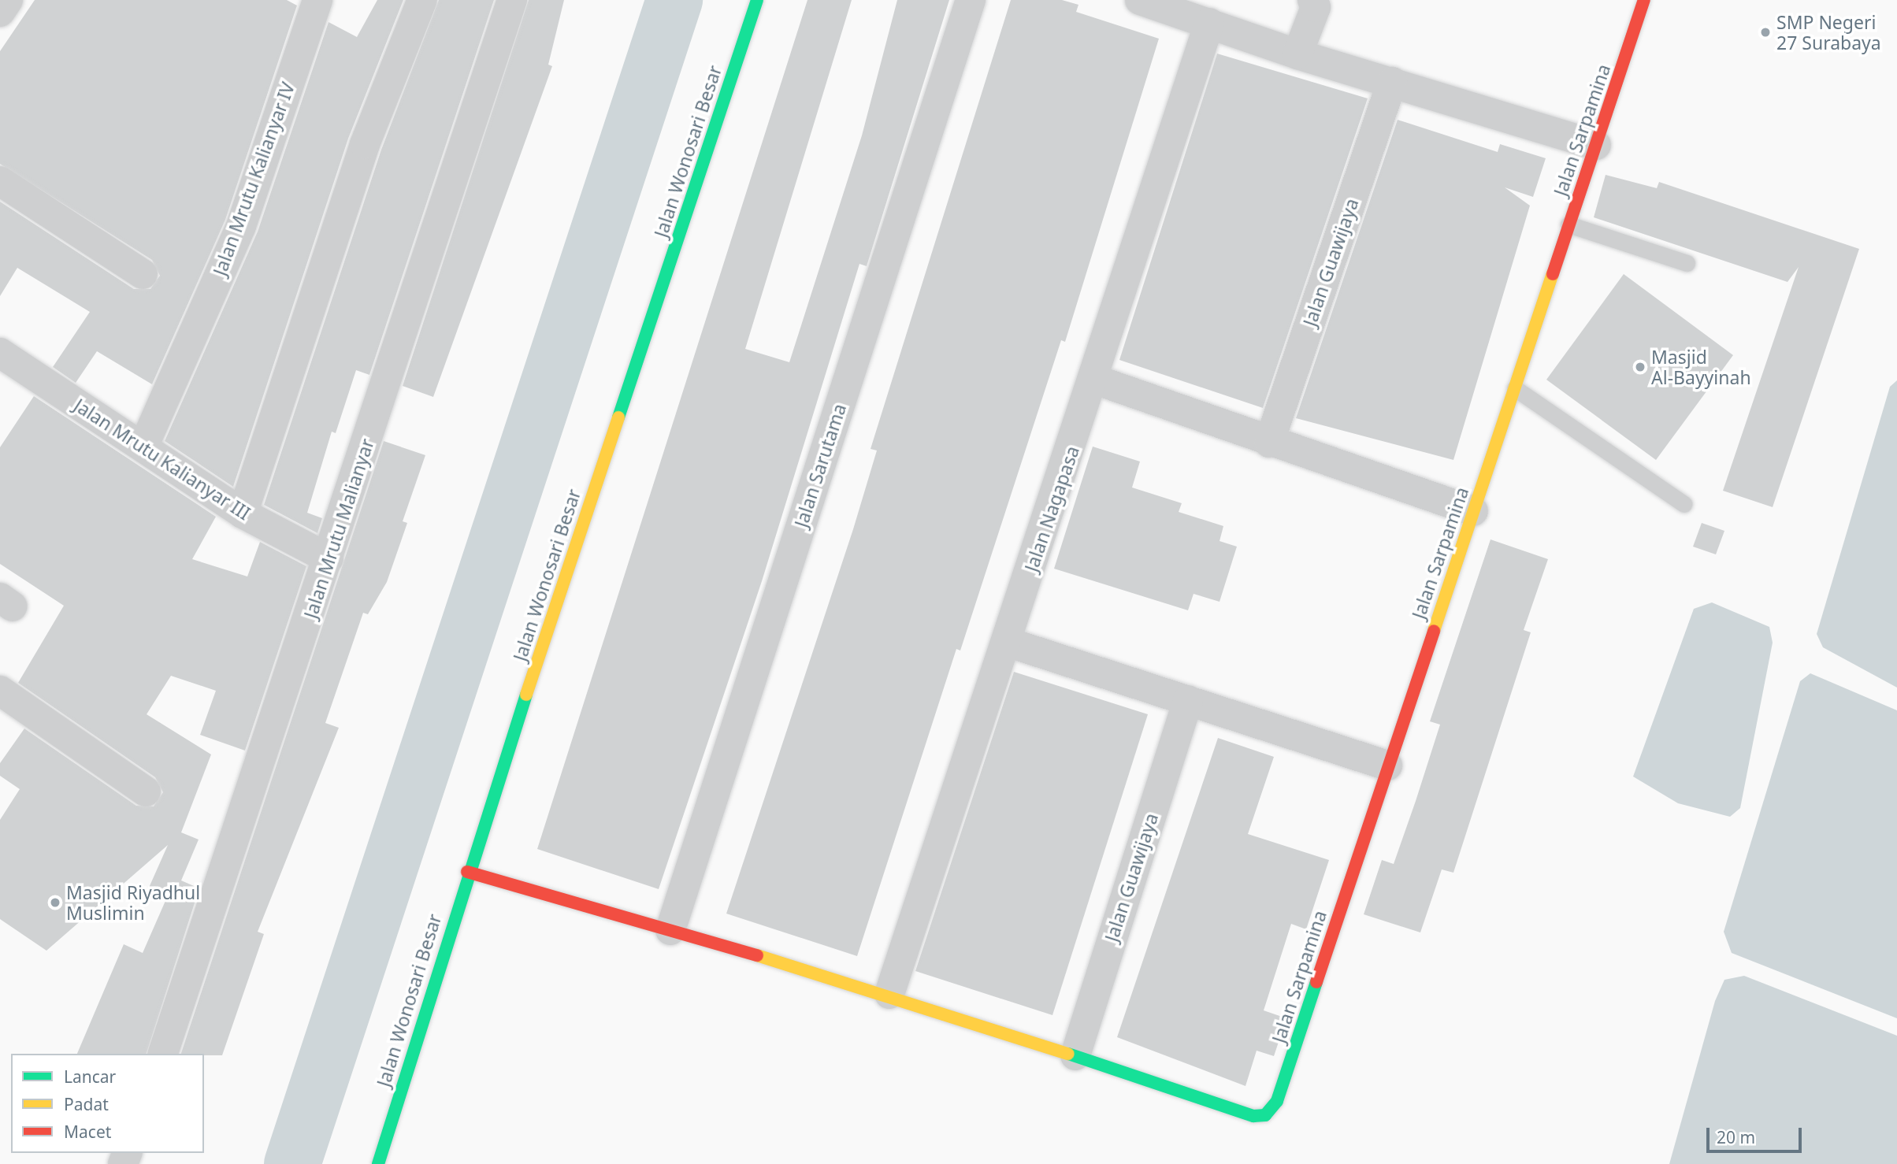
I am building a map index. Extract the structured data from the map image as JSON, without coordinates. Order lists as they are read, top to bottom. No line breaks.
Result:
{"streets":{"street":["Jalan Sarpamina","Jalan Wonosari Besar","Jalan Mrutu Kalianyar IV","Jalan Guawijaya","Jalan Mrutu Kalianyar III","Jalan Sarutama","Jalan Nagapasa","Jalan Mrutu Malianyar"]},"crossings":[["Jalan Sarpamina","Jalan Guawijaya"],["Jalan Mrutu Kalianyar IV","Jalan Mrutu Kalianyar III"],["Jalan Mrutu Kalianyar III","Jalan Mrutu Malianyar"]],"places":["SMP Negeri 27 Surabaya","Masjid Al-Bayyinah","Masjid Riyadhul Muslimin"],"legend":["Lancar","Padat","Macet"],"scale_bar":"20 m"}
